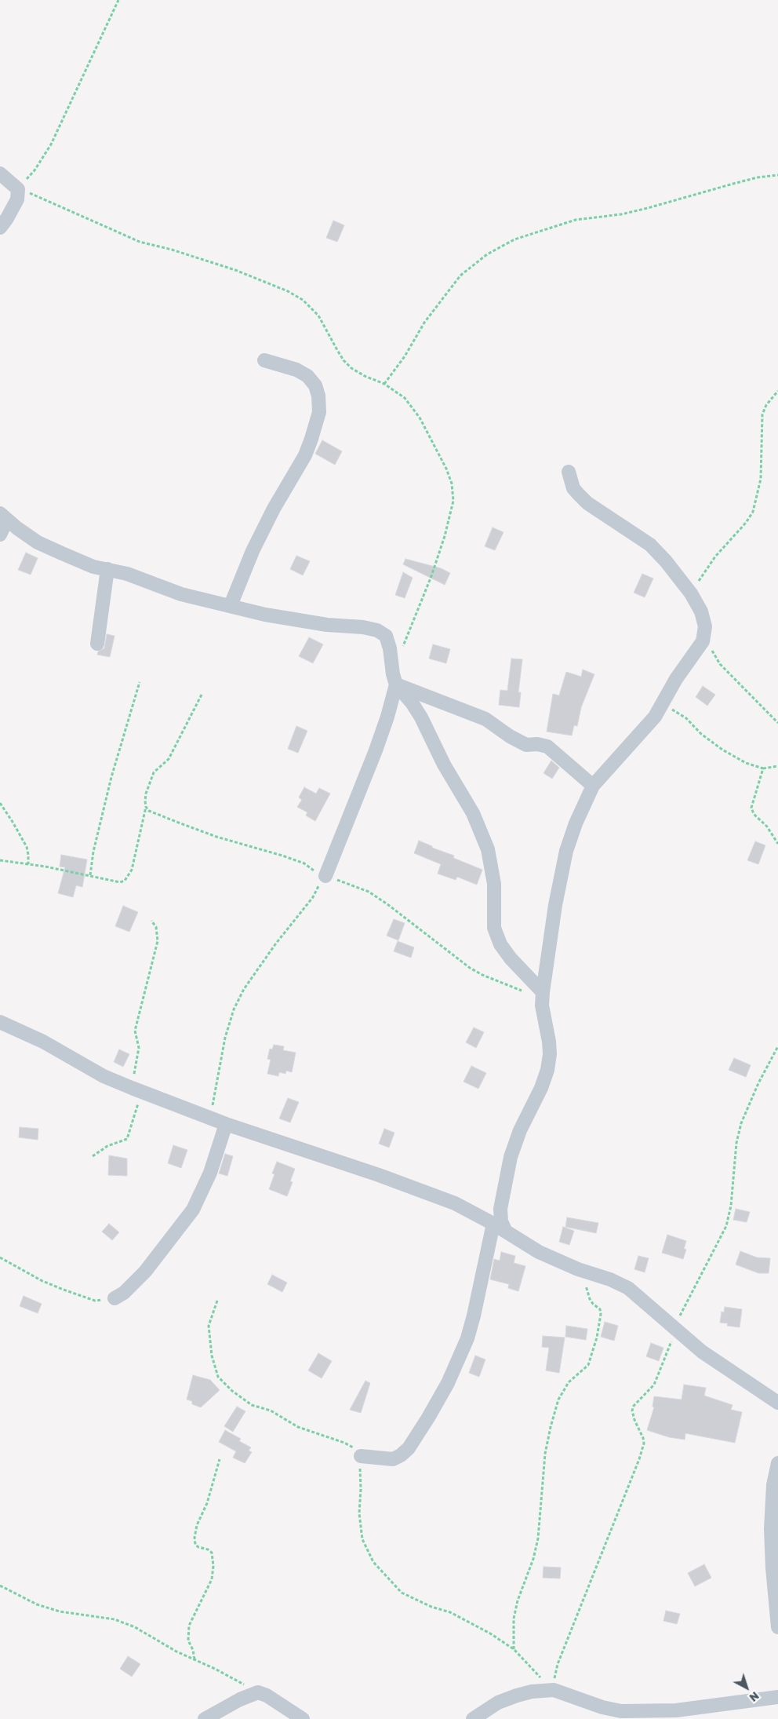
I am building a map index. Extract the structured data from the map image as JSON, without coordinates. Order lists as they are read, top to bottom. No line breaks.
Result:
{"north":"bottom right"}
